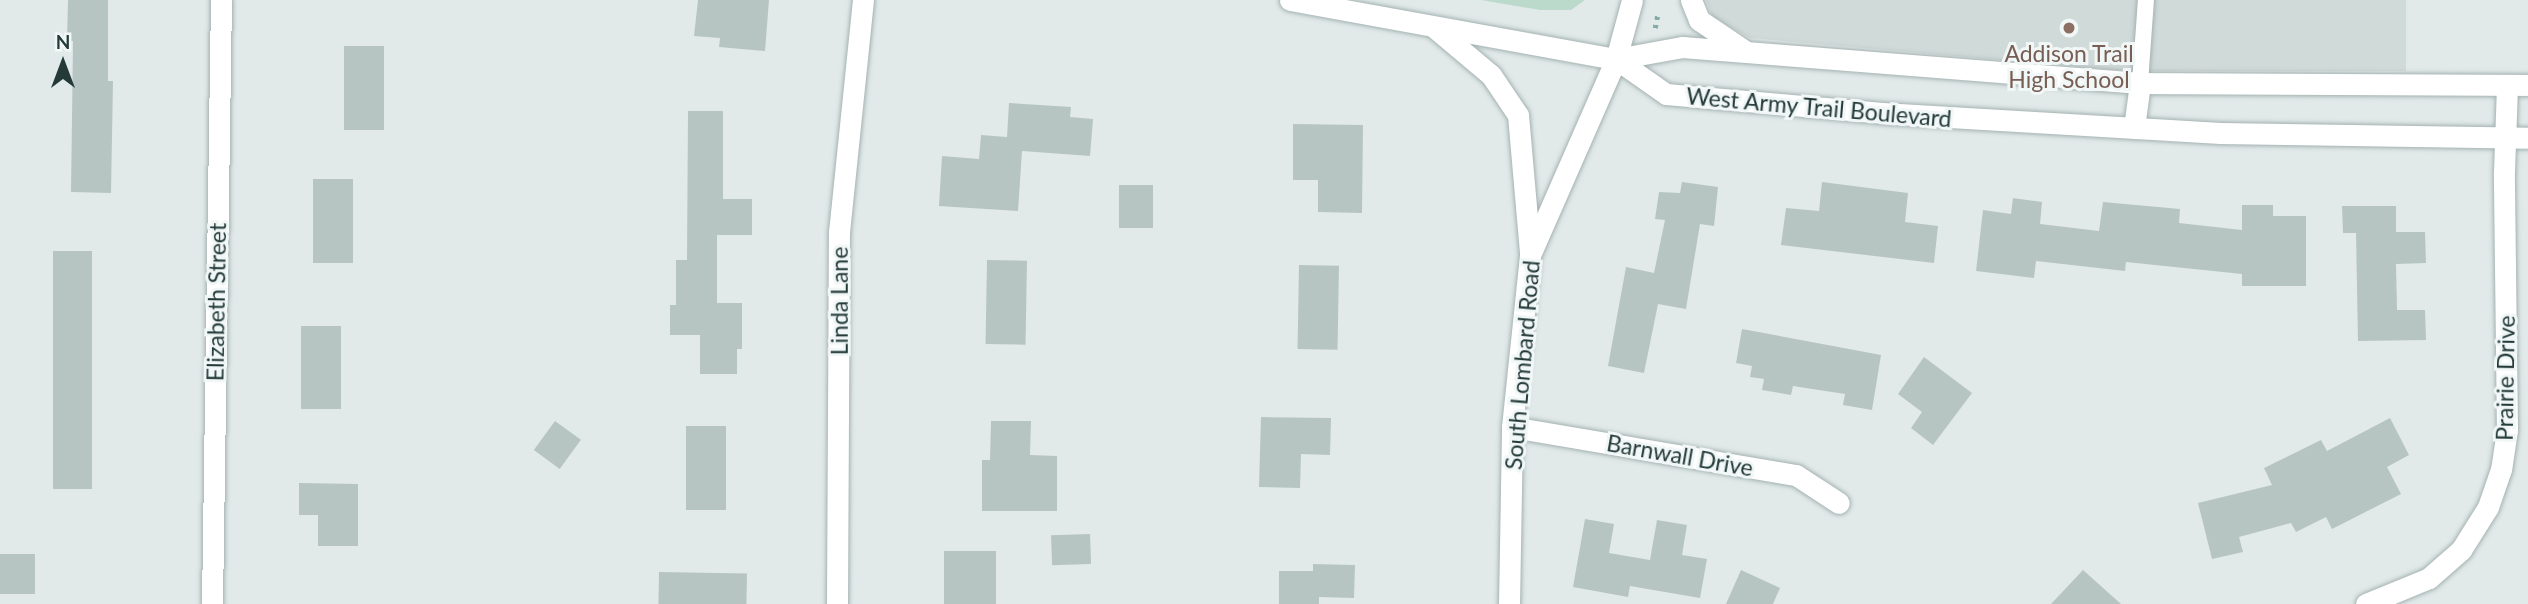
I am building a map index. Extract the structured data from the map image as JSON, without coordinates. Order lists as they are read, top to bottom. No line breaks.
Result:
{"streets":{"street":["West Army Trail Boulevard","Linda Lane","Elizabeth Street","South Lombard Road","Prairie Drive","Barnwall Drive"]},"crossings":[["West Army Trail Boulevard","South Lombard Road"],["West Army Trail Boulevard","Prairie Drive"],["South Lombard Road","Barnwall Drive"]],"places":["Addison Trail High School"],"north":"top"}
